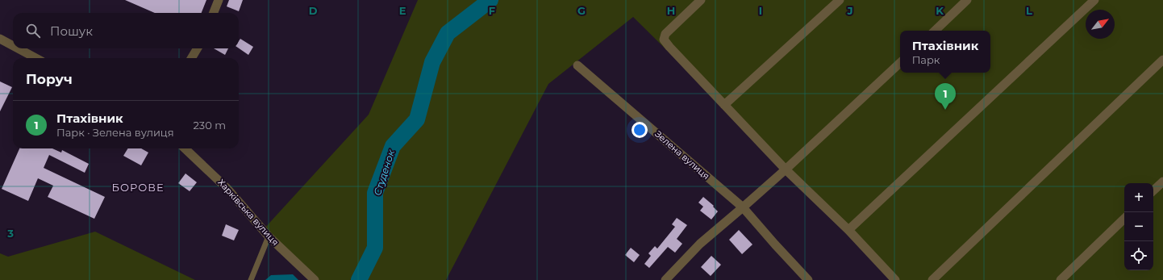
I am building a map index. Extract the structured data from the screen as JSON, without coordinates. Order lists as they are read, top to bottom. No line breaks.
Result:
{"streets":{"street":["Зелена вулиця","Харківська вулиця"]},"districts":["БОРОВЕ"],"water":["Студенок"],"north":"top right","page":{"search":"Пошук","popup":["Птахівник","Парк"],"heading":"Поруч","pins":"1","list":[{"mark":"1","name":"Птахівник","note":"Парк · Зелена вулиця","value":"230 m"}],"map_buttons":["+","−"]},"grid":{"columns":["D","E","F","G","H","I","J","K","L"],"rows":["3"]}}
